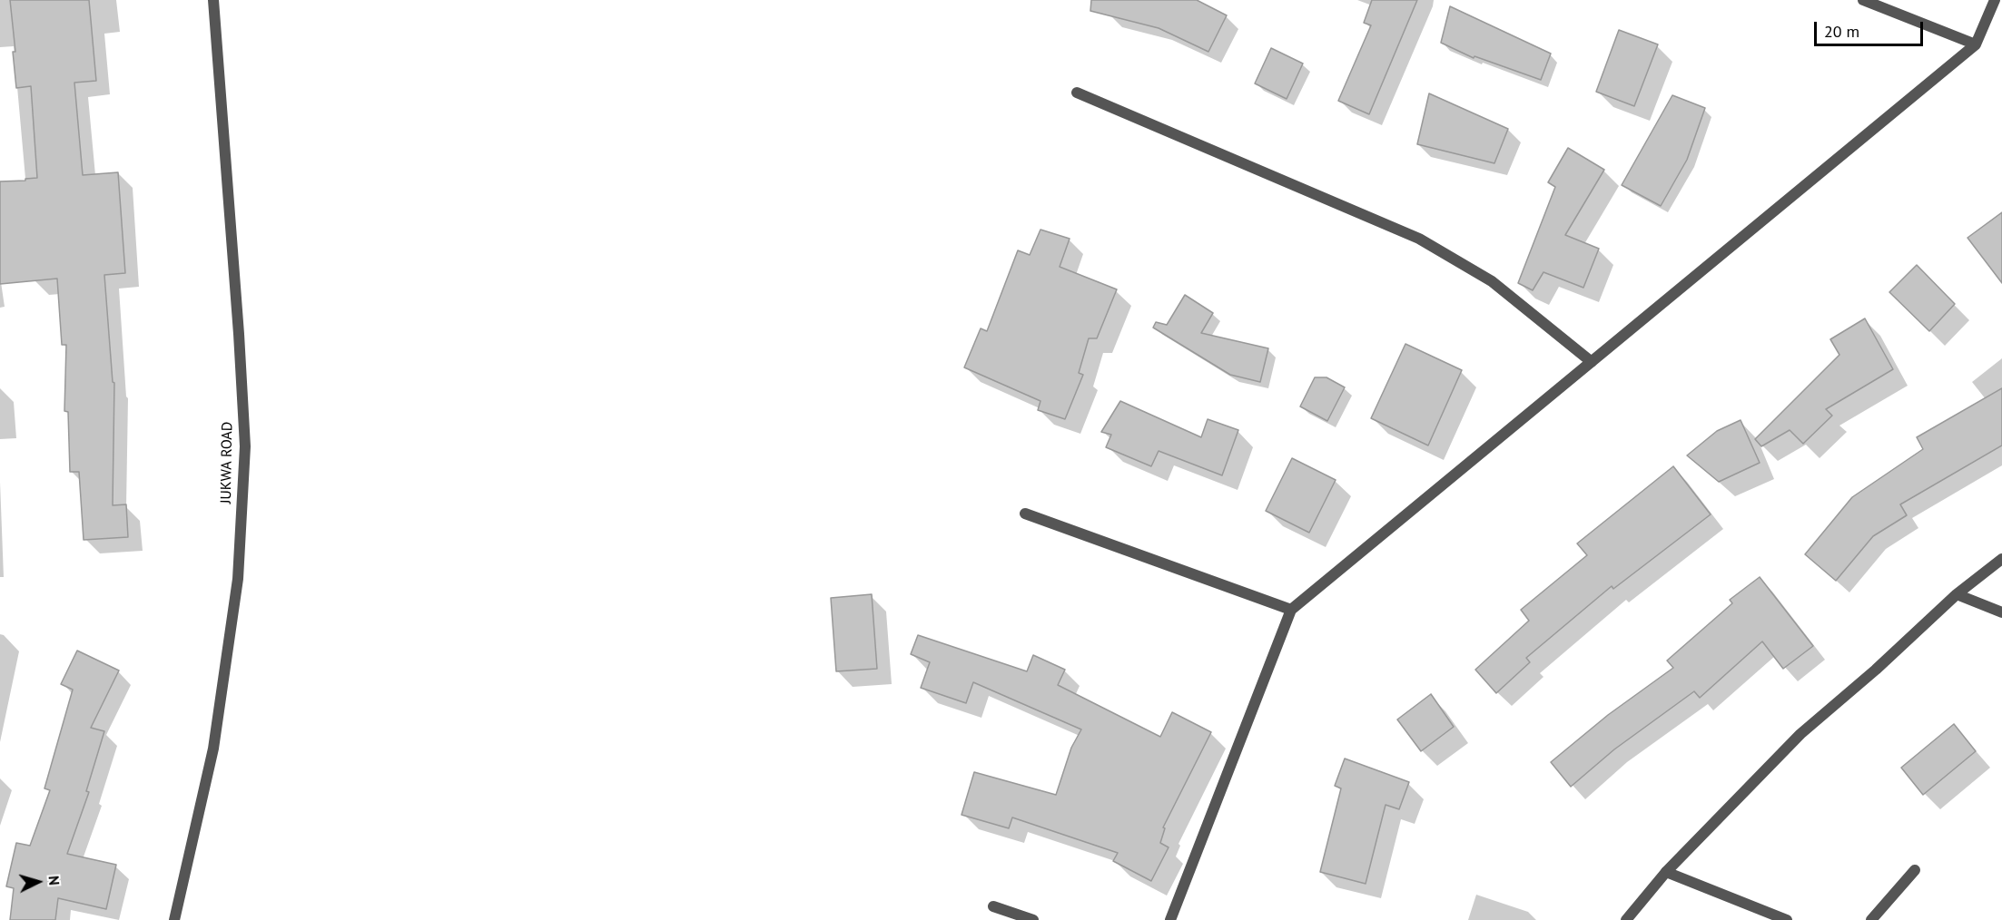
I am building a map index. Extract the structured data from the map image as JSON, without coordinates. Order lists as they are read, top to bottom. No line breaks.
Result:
{"streets":{"street":["JUKWA ROAD"]},"scale_bar":"20 m","north":"right"}
